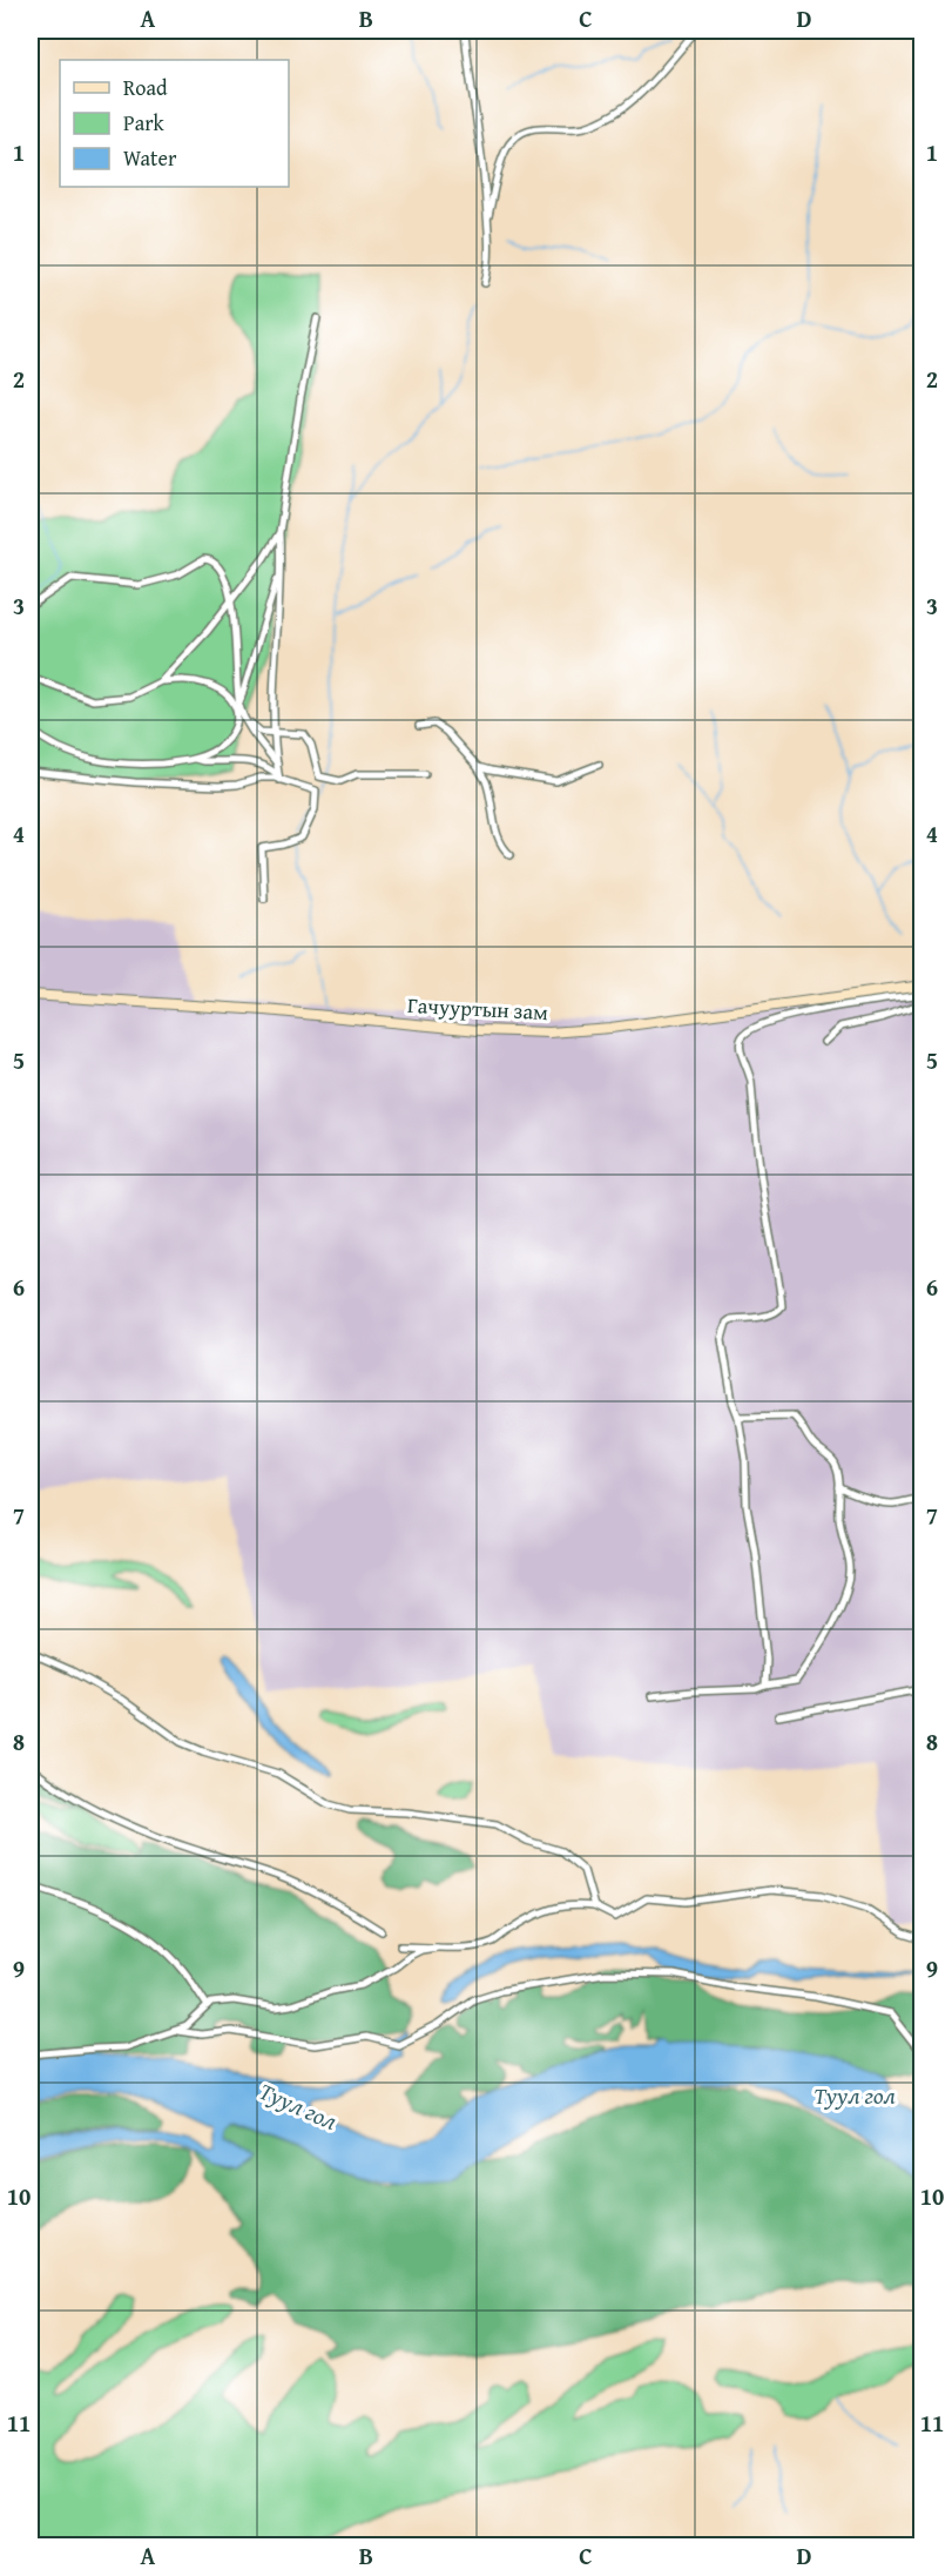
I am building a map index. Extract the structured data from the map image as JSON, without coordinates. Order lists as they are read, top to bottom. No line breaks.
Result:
{"streets":{"main road":["Гачууртын зам"]},"water":["Туул гол"],"legend":["Road","Park","Water"],"grid":{"columns":["A","B","C","D"],"rows":["1","2","3","4","5","6","7","8","9","10","11"]}}
